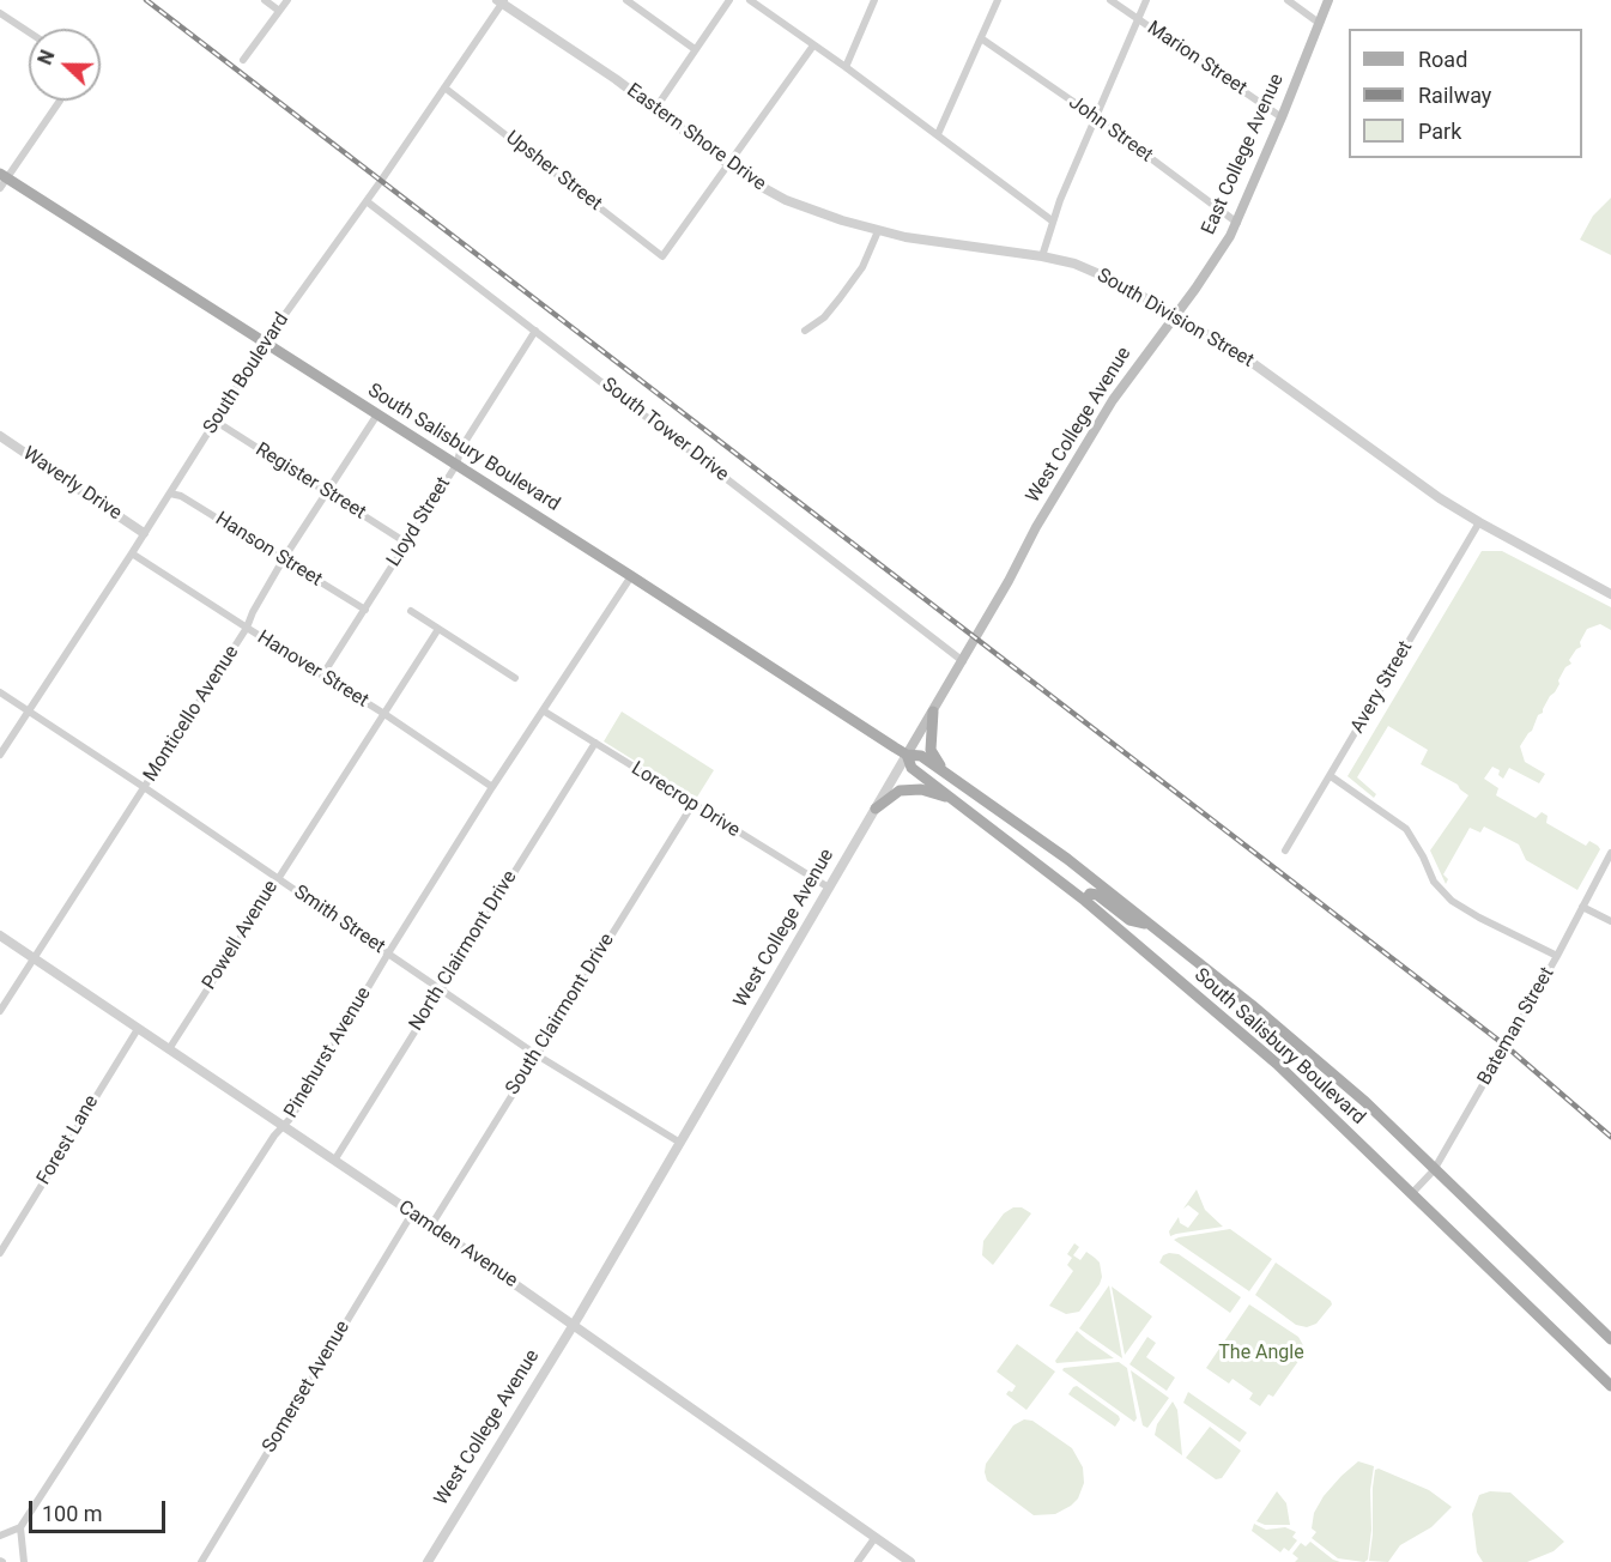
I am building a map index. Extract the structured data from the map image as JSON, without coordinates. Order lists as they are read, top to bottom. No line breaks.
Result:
{"streets":{"main road":["East College Avenue","West College Avenue","South Salisbury Boulevard"],"street":["Marion Street","John Street","Eastern Shore Drive","Upsher Street","South Division Street","South Boulevard","South Tower Drive","Register Street","Waverly Drive","Lloyd Street","Hanson Street","Hanover Street","Avery Street","Monticello Avenue","Lorecrop Drive","Smith Street","Powell Avenue","North Clairmont Drive","South Clairmont Drive","Bateman Street","Pinehurst Avenue","Forest Lane","Camden Avenue","Somerset Avenue"]},"crossings":[["Marion Street","East College Avenue"],["John Street","East College Avenue"],["Eastern Shore Drive","Upsher Street"],["Eastern Shore Drive","South Division Street"],["Eastern Shore Drive","South Boulevard"],["East College Avenue","South Division Street"],["East College Avenue","West College Avenue"],["Upsher Street","South Boulevard"],["South Division Street","West College Avenue"],["South Division Street","Avery Street"],["South Boulevard","South Tower Drive"],["South Boulevard","South Salisbury Boulevard"],["South Boulevard","Register Street"],["South Boulevard","Waverly Drive"],["South Boulevard","Hanson Street"],["South Boulevard","Hanover Street"],["South Boulevard","Smith Street"],["West College Avenue","South Tower Drive"],["West College Avenue","South Salisbury Boulevard"],["West College Avenue","Lorecrop Drive"],["West College Avenue","Smith Street"],["West College Avenue","Camden Avenue"],["South Tower Drive","Lloyd Street"],["South Salisbury Boulevard","Lloyd Street"],["South Salisbury Boulevard","Monticello Avenue"],["South Salisbury Boulevard","Bateman Street"],["South Salisbury Boulevard","Pinehurst Avenue"],["Register Street","Lloyd Street"],["Register Street","Monticello Avenue"],["Lloyd Street","Hanson Street"],["Lloyd Street","Hanover Street"],["Hanson Street","Monticello Avenue"],["Hanover Street","Monticello Avenue"],["Hanover Street","Powell Avenue"],["Hanover Street","Pinehurst Avenue"],["Monticello Avenue","Smith Street"],["Monticello Avenue","Camden Avenue"],["Lorecrop Drive","North Clairmont Drive"],["Lorecrop Drive","South Clairmont Drive"],["Lorecrop Drive","Pinehurst Avenue"],["Smith Street","Powell Avenue"],["Smith Street","North Clairmont Drive"],["Smith Street","South Clairmont Drive"],["Smith Street","Pinehurst Avenue"],["Powell Avenue","Camden Avenue"],["North Clairmont Drive","Camden Avenue"],["South Clairmont Drive","Camden Avenue"],["Pinehurst Avenue","Camden Avenue"],["Forest Lane","Camden Avenue"],["Camden Avenue","Somerset Avenue"]],"parks":["The Angle"],"legend":["Road","Railway","Park"],"scale_bar":"100 m","north":"left"}
